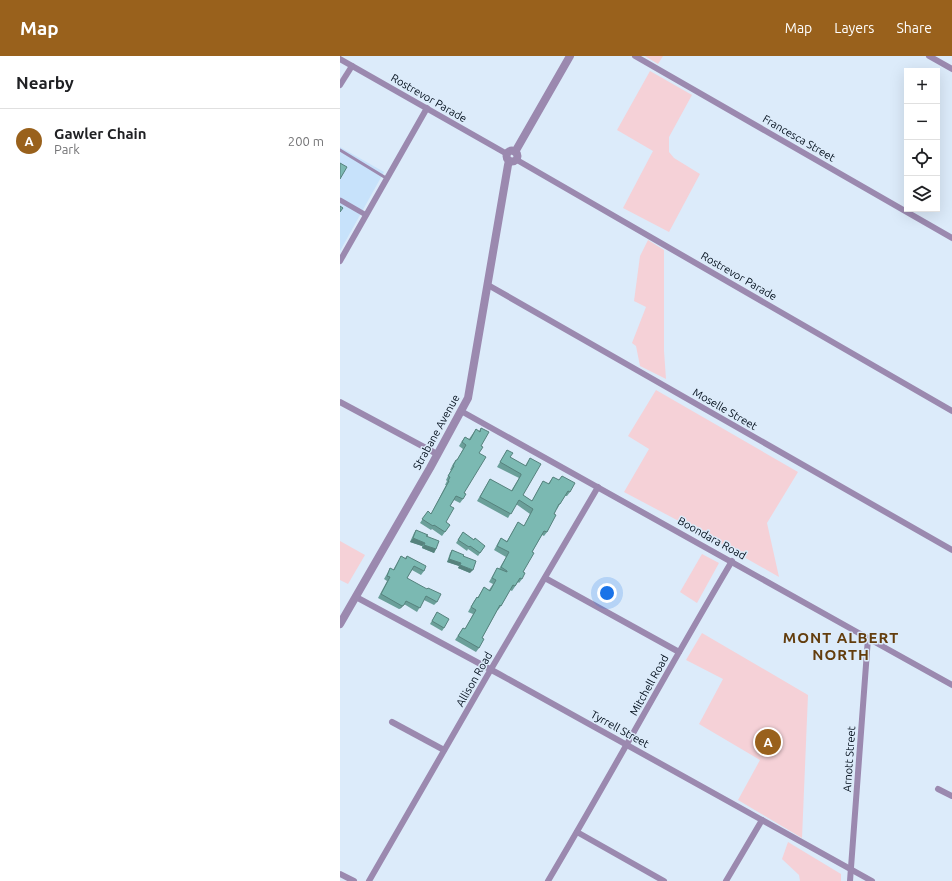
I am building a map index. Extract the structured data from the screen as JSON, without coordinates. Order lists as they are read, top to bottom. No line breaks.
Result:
{"streets":{"street":["Rostrevor Parade","Francesca Street","Moselle Street","Strabane Avenue","Boondara Road","Allison Road","Mitchell Road","Tyrrell Street","Arnott Street"]},"crossings":[["Rostrevor Parade","Strabane Avenue"],["Moselle Street","Strabane Avenue"],["Strabane Avenue","Boondara Road"],["Strabane Avenue","Tyrrell Street"],["Boondara Road","Allison Road"],["Boondara Road","Mitchell Road"],["Boondara Road","Arnott Street"],["Allison Road","Tyrrell Street"],["Mitchell Road","Tyrrell Street"],["Tyrrell Street","Arnott Street"]],"districts":["MONT ALBERT NORTH"],"page":{"header":"Map","nav":["Map","Layers","Share"],"heading":"Nearby","map_buttons":["+","−"],"list":[{"mark":"A","name":"Gawler Chain","note":"Park","value":"200 m"}],"pins":"A"}}
